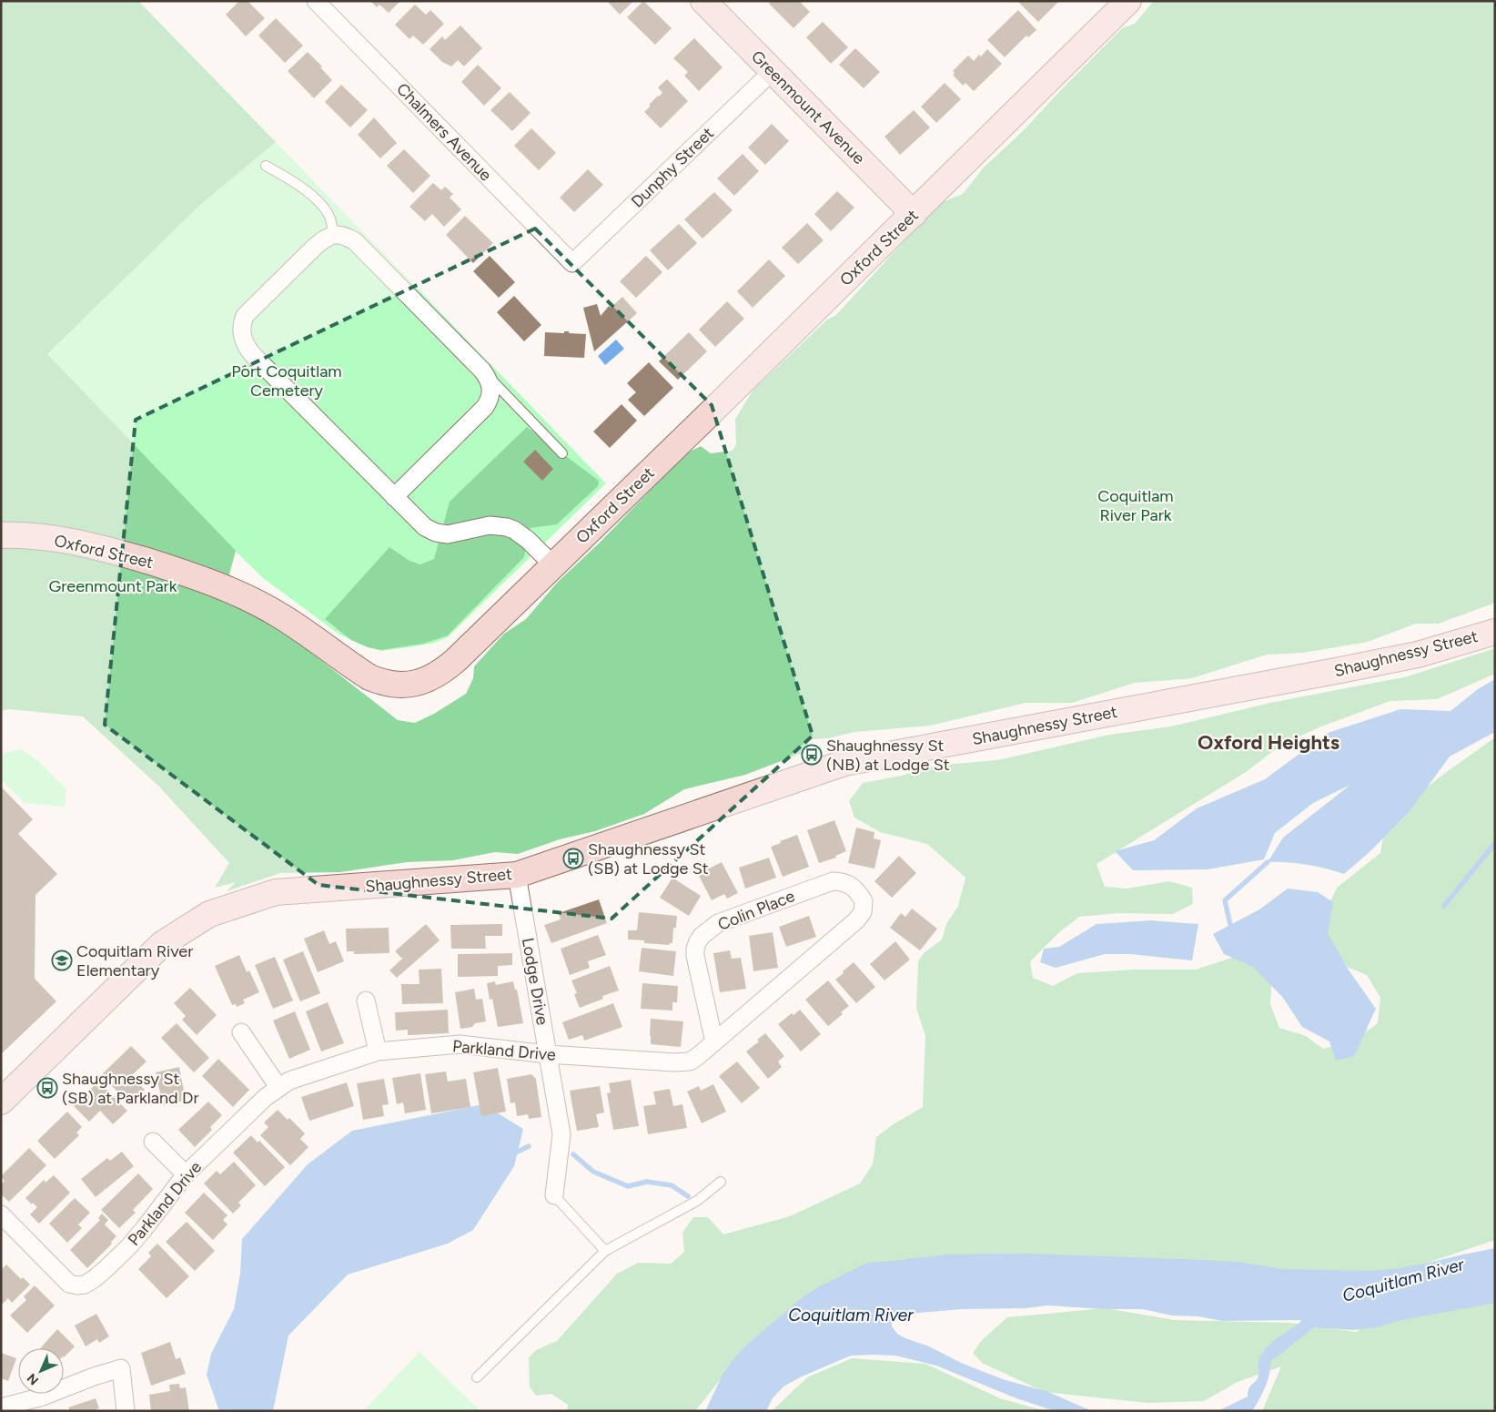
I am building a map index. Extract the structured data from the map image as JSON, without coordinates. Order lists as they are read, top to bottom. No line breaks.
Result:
{"streets":{"street":["Greenmount Avenue","Chalmers Avenue","Dunphy Street","Oxford Street","Shaughnessy Street","Colin Place","Lodge Drive","Parkland Drive"]},"crossings":[["Greenmount Avenue","Dunphy Street"],["Greenmount Avenue","Oxford Street"],["Chalmers Avenue","Dunphy Street"],["Shaughnessy Street","Lodge Drive"],["Colin Place","Parkland Drive"],["Lodge Drive","Parkland Drive"]],"districts":["Oxford Heights"],"water":["Coquitlam River"],"parks":["Port Coquitlam Cemetery","Coquitlam River Park","Greenmount Park"],"places":{"bus stop":["Shaughnessy St (NB) at Lodge St","Shaughnessy St (SB) at Lodge St","Shaughnessy St (SB) at Parkland Dr"],"school or university":["Coquitlam River Elementary"]},"north":"bottom left"}
